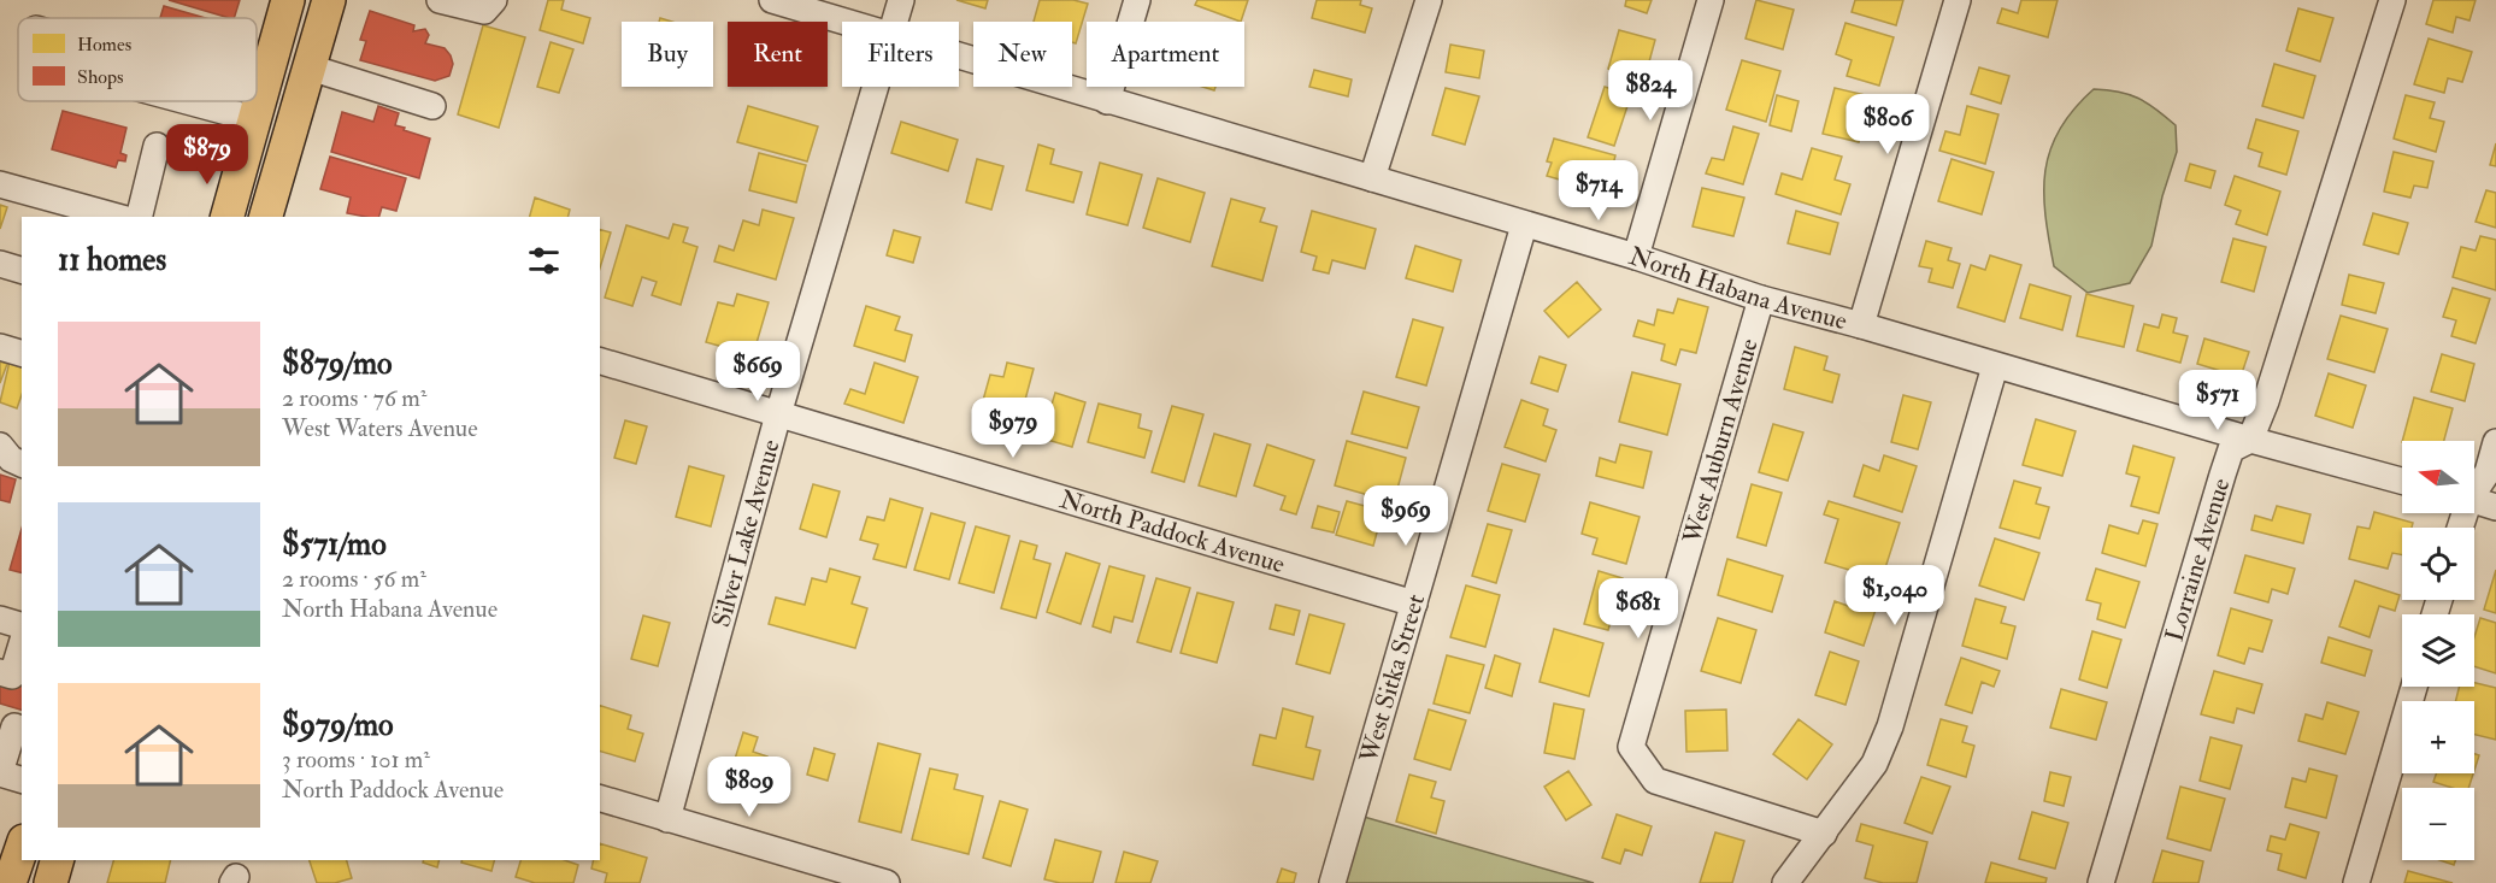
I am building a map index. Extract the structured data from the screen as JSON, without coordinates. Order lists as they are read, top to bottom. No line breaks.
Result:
{"streets":{"street":["North Habana Avenue","West Auburn Avenue","North Paddock Avenue","Silver Lake Avenue","Lorraine Avenue","West Sitka Street"]},"crossings":[["North Habana Avenue","West Auburn Avenue"],["North Habana Avenue","Lorraine Avenue"],["North Habana Avenue","West Sitka Street"],["North Paddock Avenue","Silver Lake Avenue"],["North Paddock Avenue","West Sitka Street"]],"legend":["Homes","Shops"],"north":"left","page":{"chip":["Buy","Rent","Filters","New","Apartment"],"price":["$824","$806","$879","$714","$669","$571","$979","$969","$1,040","$681","$809"],"heading":"11 homes","list":[{"name":"$879/mo","note":"2 rooms · 76 m² · West Waters Avenue"},{"name":"$571/mo","note":"2 rooms · 56 m² · North Habana Avenue"},{"name":"$979/mo","note":"3 rooms · 101 m² · North Paddock Avenue"}],"map_buttons":["+","−"]}}
